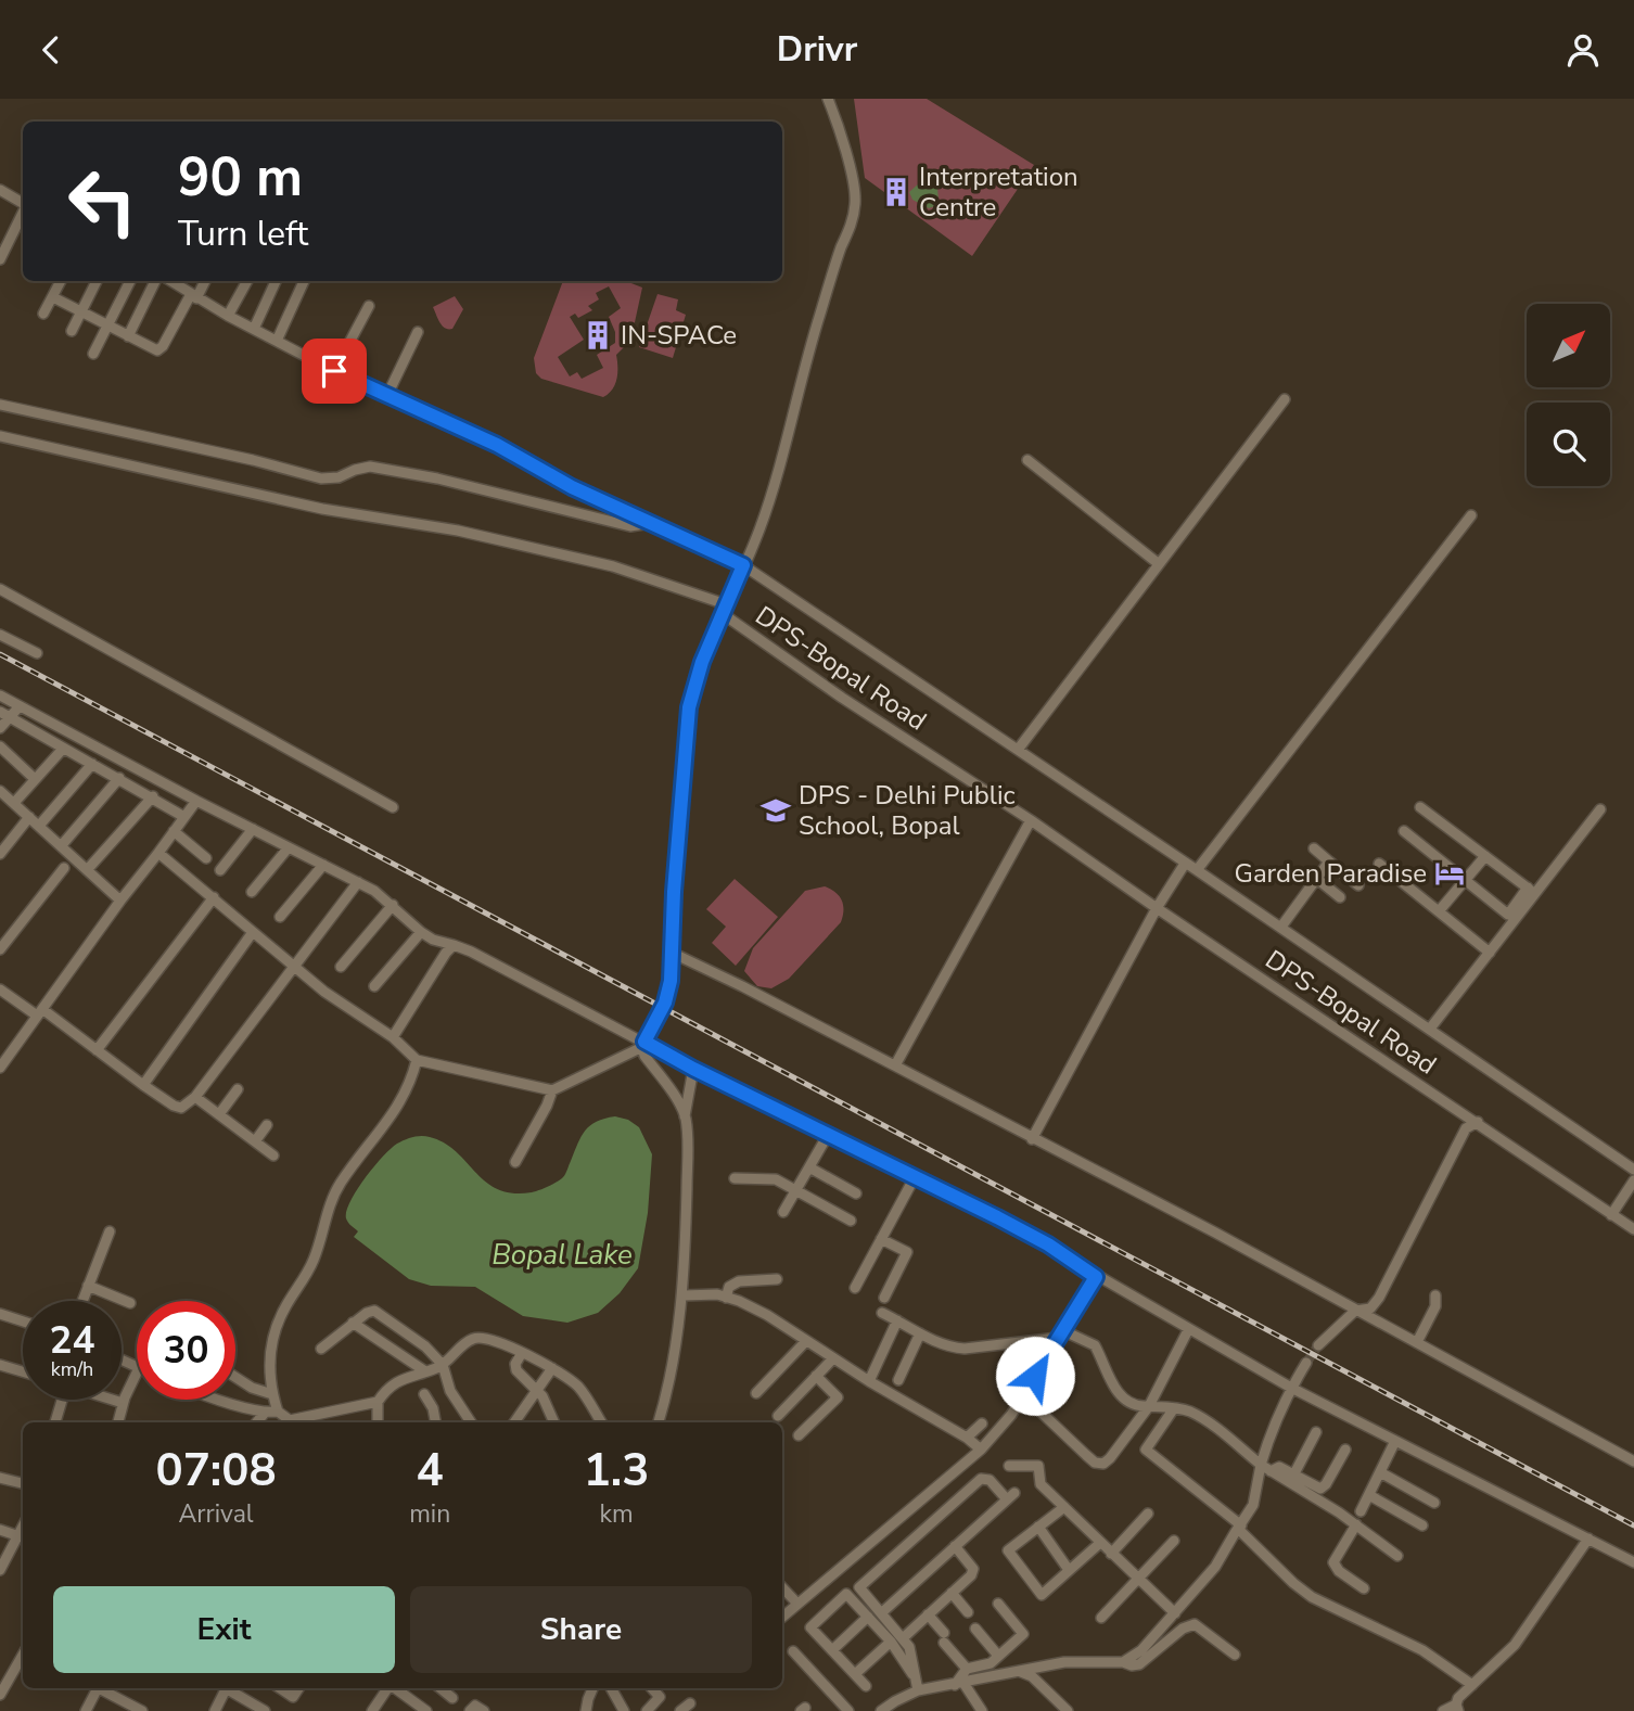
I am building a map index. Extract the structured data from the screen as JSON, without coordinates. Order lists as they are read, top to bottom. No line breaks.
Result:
{"streets":{"street":["DPS-Bopal Road"]},"water":["Bopal Lake"],"places":{"building":["Interpretation Centre","IN-SPACe"],"school or university":["DPS - Delhi Public School, Bopal"],"hotel":["Garden Paradise"]},"north":"top right","page":{"header":"Drivr","turn":["90 m","Turn left"],"speed":"24 km/h","limit":"30","eta":["07:08","Arrival","4","min","1.3","km"],"buttons":["Exit","Share"]}}
